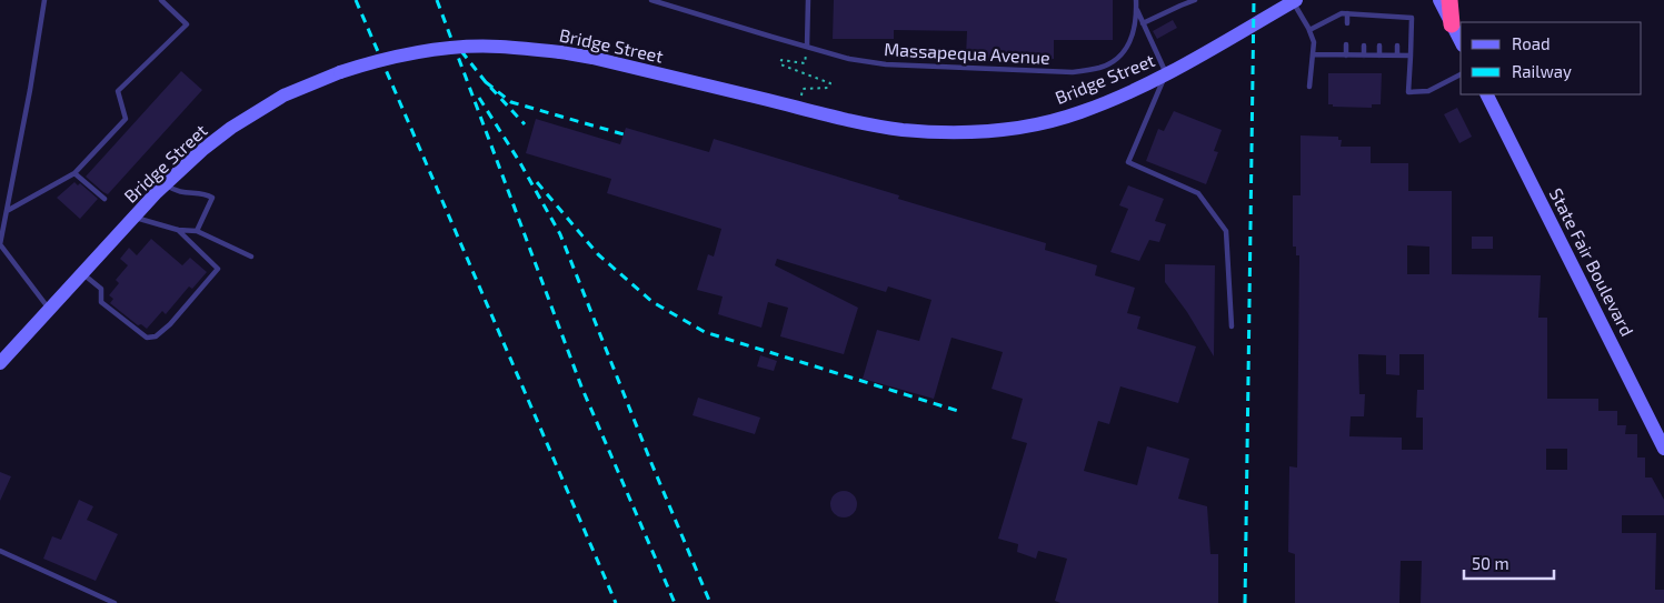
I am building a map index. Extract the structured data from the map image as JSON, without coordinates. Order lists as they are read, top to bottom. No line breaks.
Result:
{"streets":{"main road":["Bridge Street","State Fair Boulevard"],"lane":["Massapequa Avenue"]},"legend":["Road","Railway"],"scale_bar":"50 m"}
